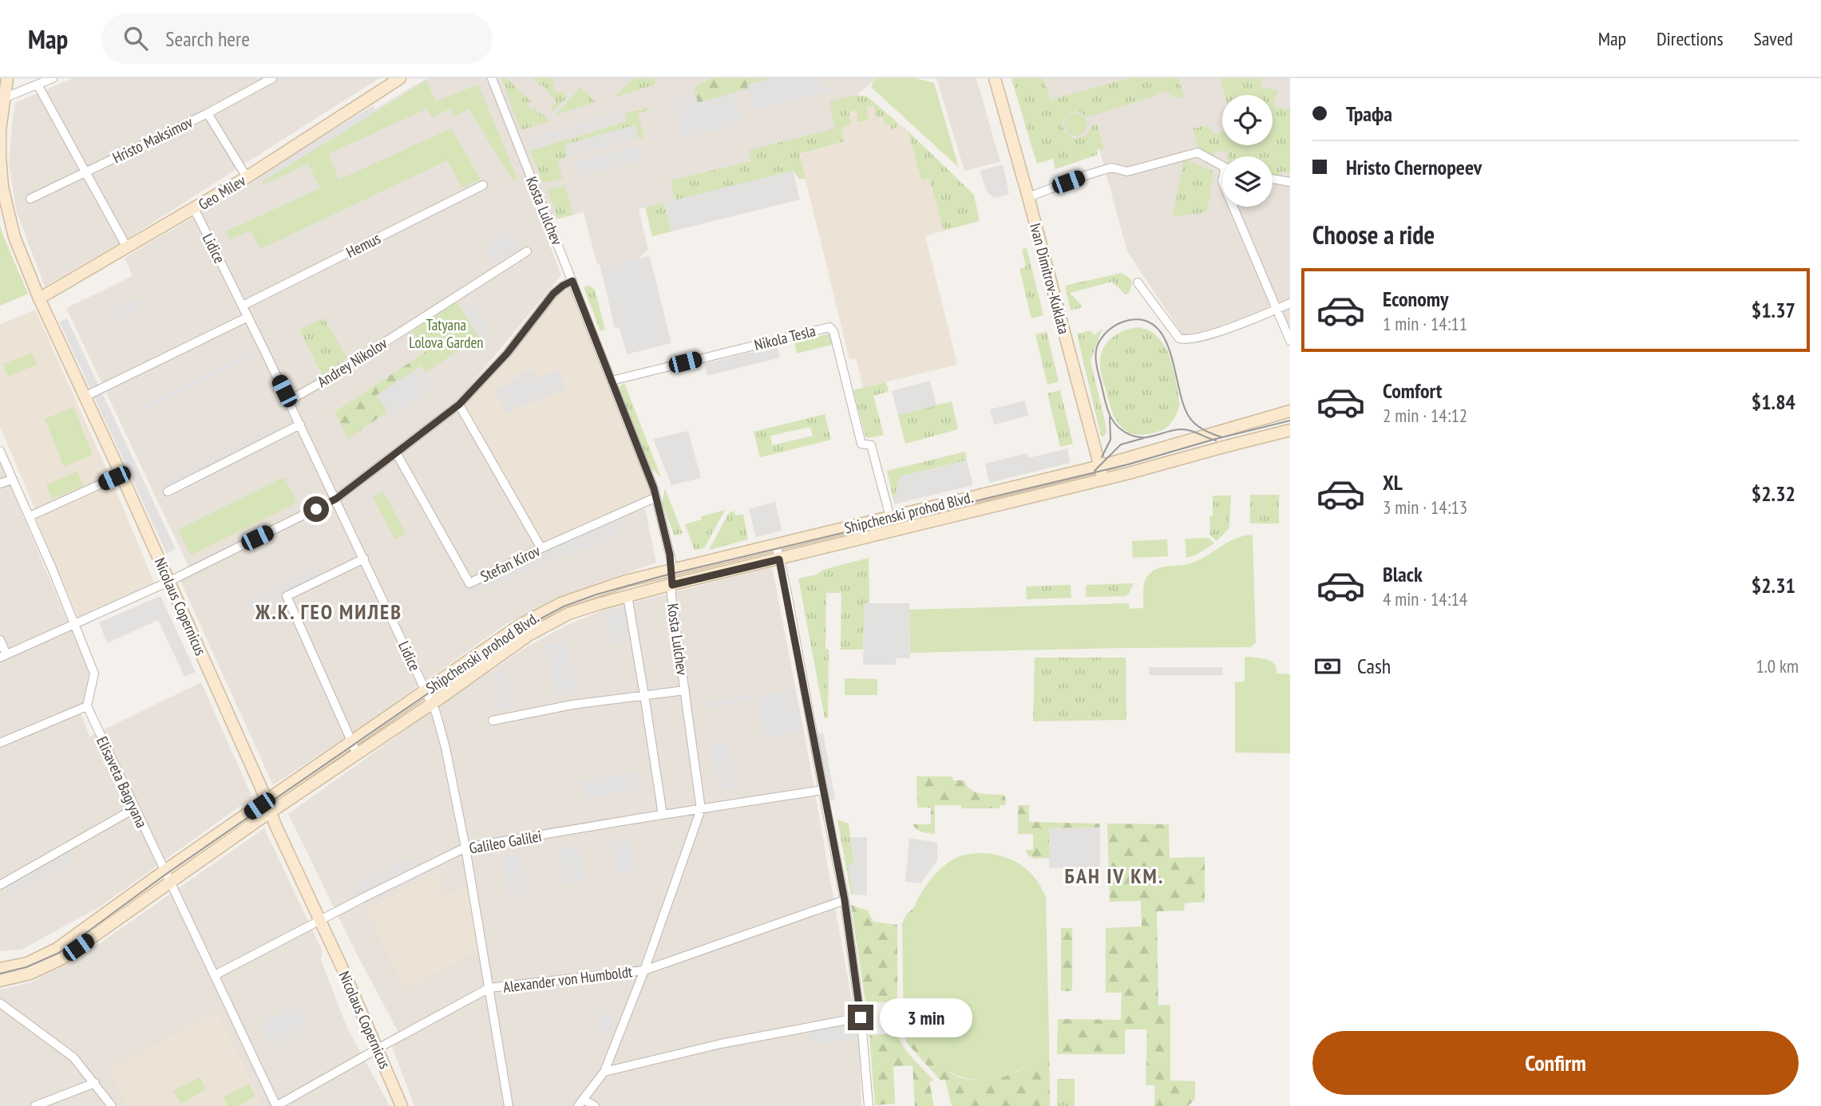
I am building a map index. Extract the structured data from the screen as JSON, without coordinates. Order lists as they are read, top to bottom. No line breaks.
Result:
{"streets":{"main road":["Geo Milev","Ivan Dimitrov-Kuklata","Shipchenski prohod Blvd.","Nicolaus Copernicus"],"street":["Hristo Maksimov","Kosta Lulchev","Hemus","Lidice","Andrey Nikolov","Stefan Kirov","Elisaveta Bagryana","Galileo Galilei","Alexander von Humboldt"]},"crossings":[["Geo Milev","Lidice"],["Geo Milev","Nicolaus Copernicus"],["Kosta Lulchev","Shipchenski prohod Blvd."],["Kosta Lulchev","Stefan Kirov"],["Kosta Lulchev","Galileo Galilei"],["Kosta Lulchev","Alexander von Humboldt"],["Hemus","Lidice"],["Lidice","Andrey Nikolov"],["Lidice","Shipchenski prohod Blvd."],["Lidice","Galileo Galilei"],["Lidice","Alexander von Humboldt"],["Ivan Dimitrov-Kuklata","Shipchenski prohod Blvd."],["Shipchenski prohod Blvd.","Nicolaus Copernicus"],["Shipchenski prohod Blvd.","Elisaveta Bagryana"],["Nicolaus Copernicus","Galileo Galilei"],["Nicolaus Copernicus","Alexander von Humboldt"],["Elisaveta Bagryana","Galileo Galilei"],["Elisaveta Bagryana","Alexander von Humboldt"]],"districts":["Ж.К. ГЕО МИЛЕВ","БАН IV КМ."],"parks":["Tatyana Lolova Garden"],"page":{"header":"Map","search":"Search here","nav":["Map","Directions","Saved"],"banner":["Трафа","Hristo Chernopeev"],"heading":"Choose a ride","list":[{"name":"Economy","note":"1 min · 14:11","value":"$1.37"},{"name":"Comfort","note":"2 min · 14:12","value":"$1.84"},{"name":"XL","note":"3 min · 14:13","value":"$2.32"},{"name":"Black","note":"4 min · 14:14","value":"$2.31"}],"pay":["Cash","1.0 km"],"bubble":"3 min","buttons":"Confirm"}}
